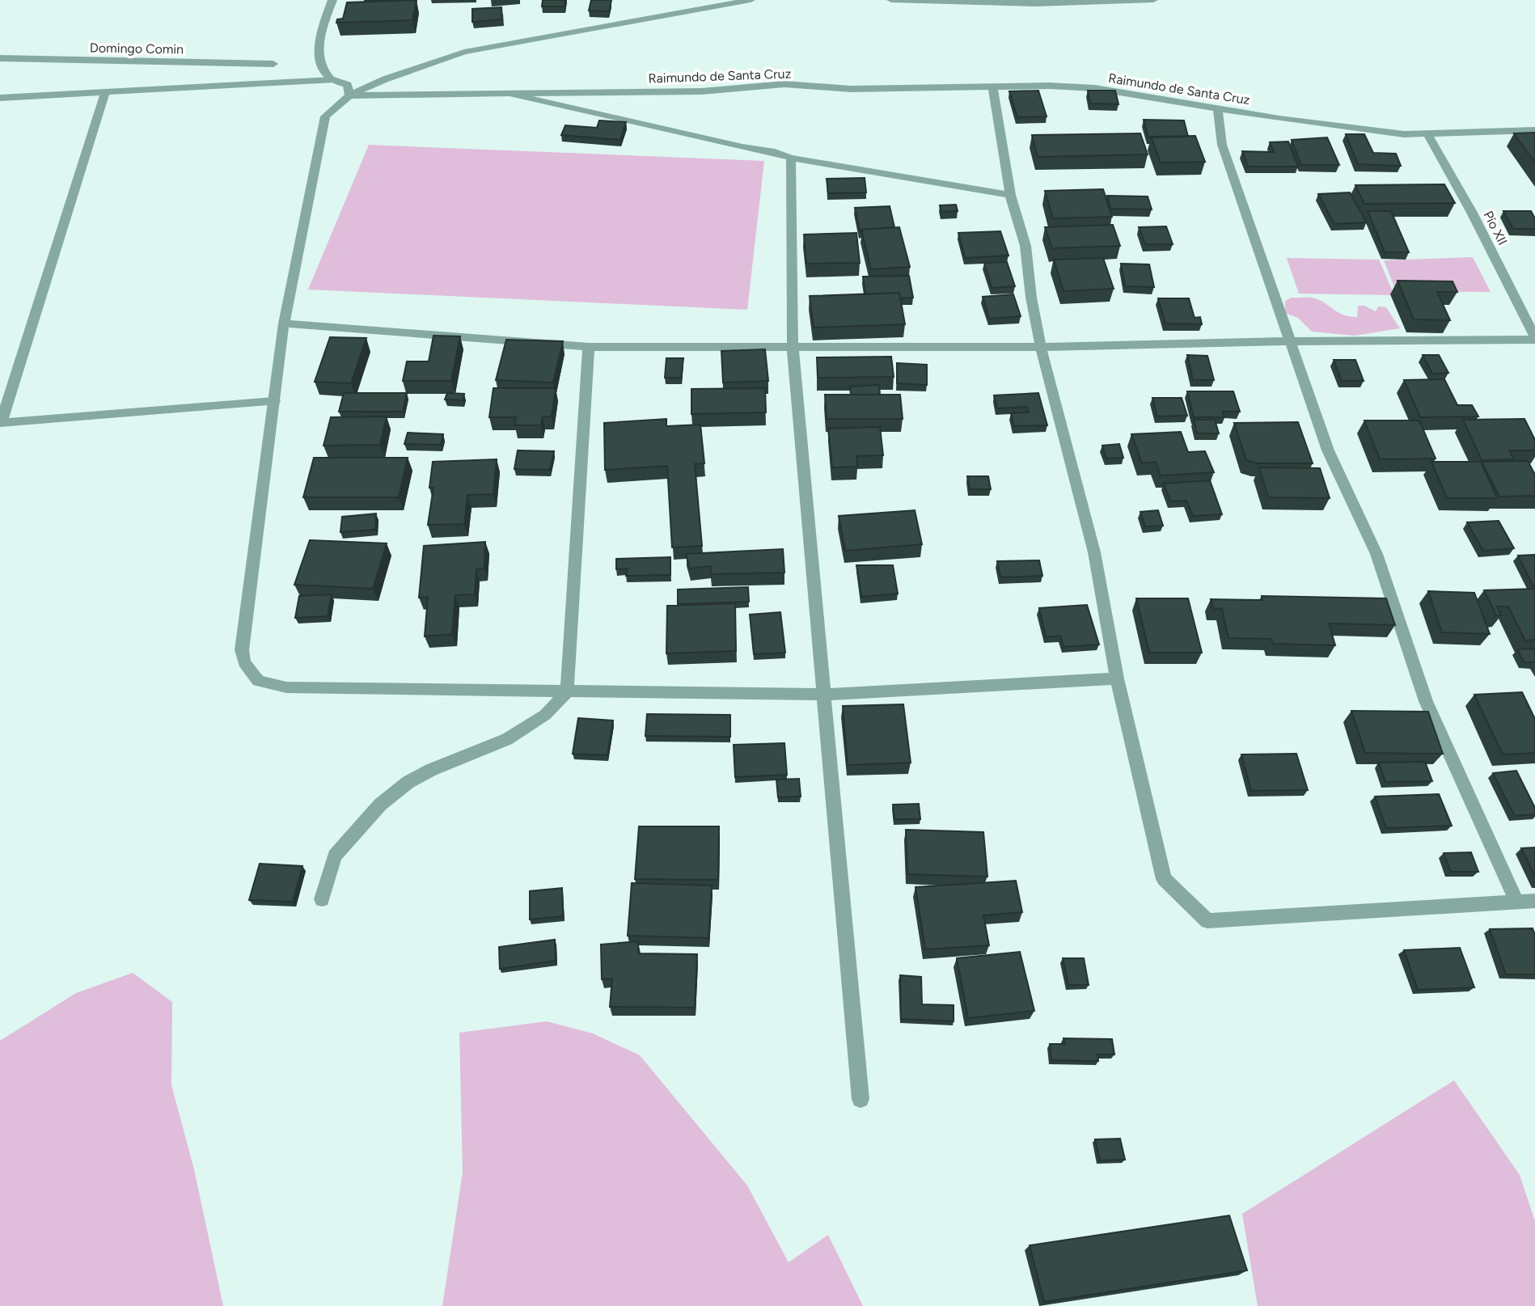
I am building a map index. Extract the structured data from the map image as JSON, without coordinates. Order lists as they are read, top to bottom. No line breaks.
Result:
{"streets":{"street":["Domingo Comin","Raimundo de Santa Cruz","Pío XII"]},"crossings":[["Raimundo de Santa Cruz","Pío XII"]]}
